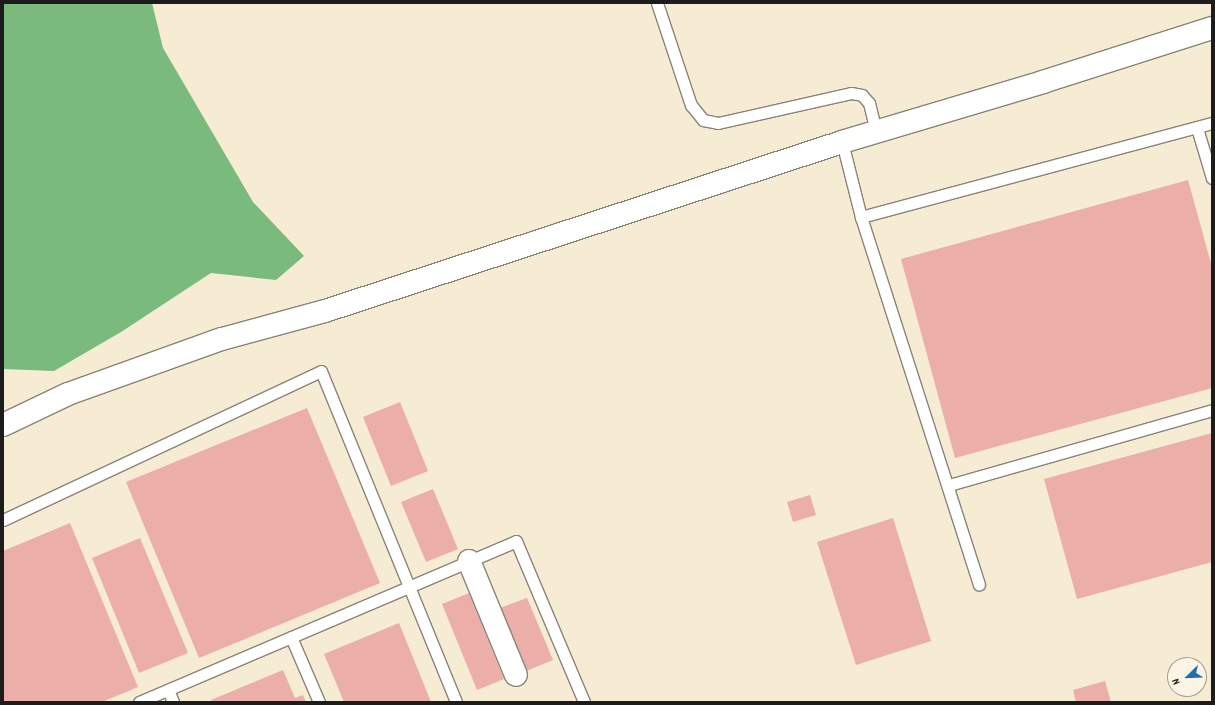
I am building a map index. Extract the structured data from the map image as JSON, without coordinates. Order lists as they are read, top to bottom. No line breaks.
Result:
{"north":"bottom left"}
